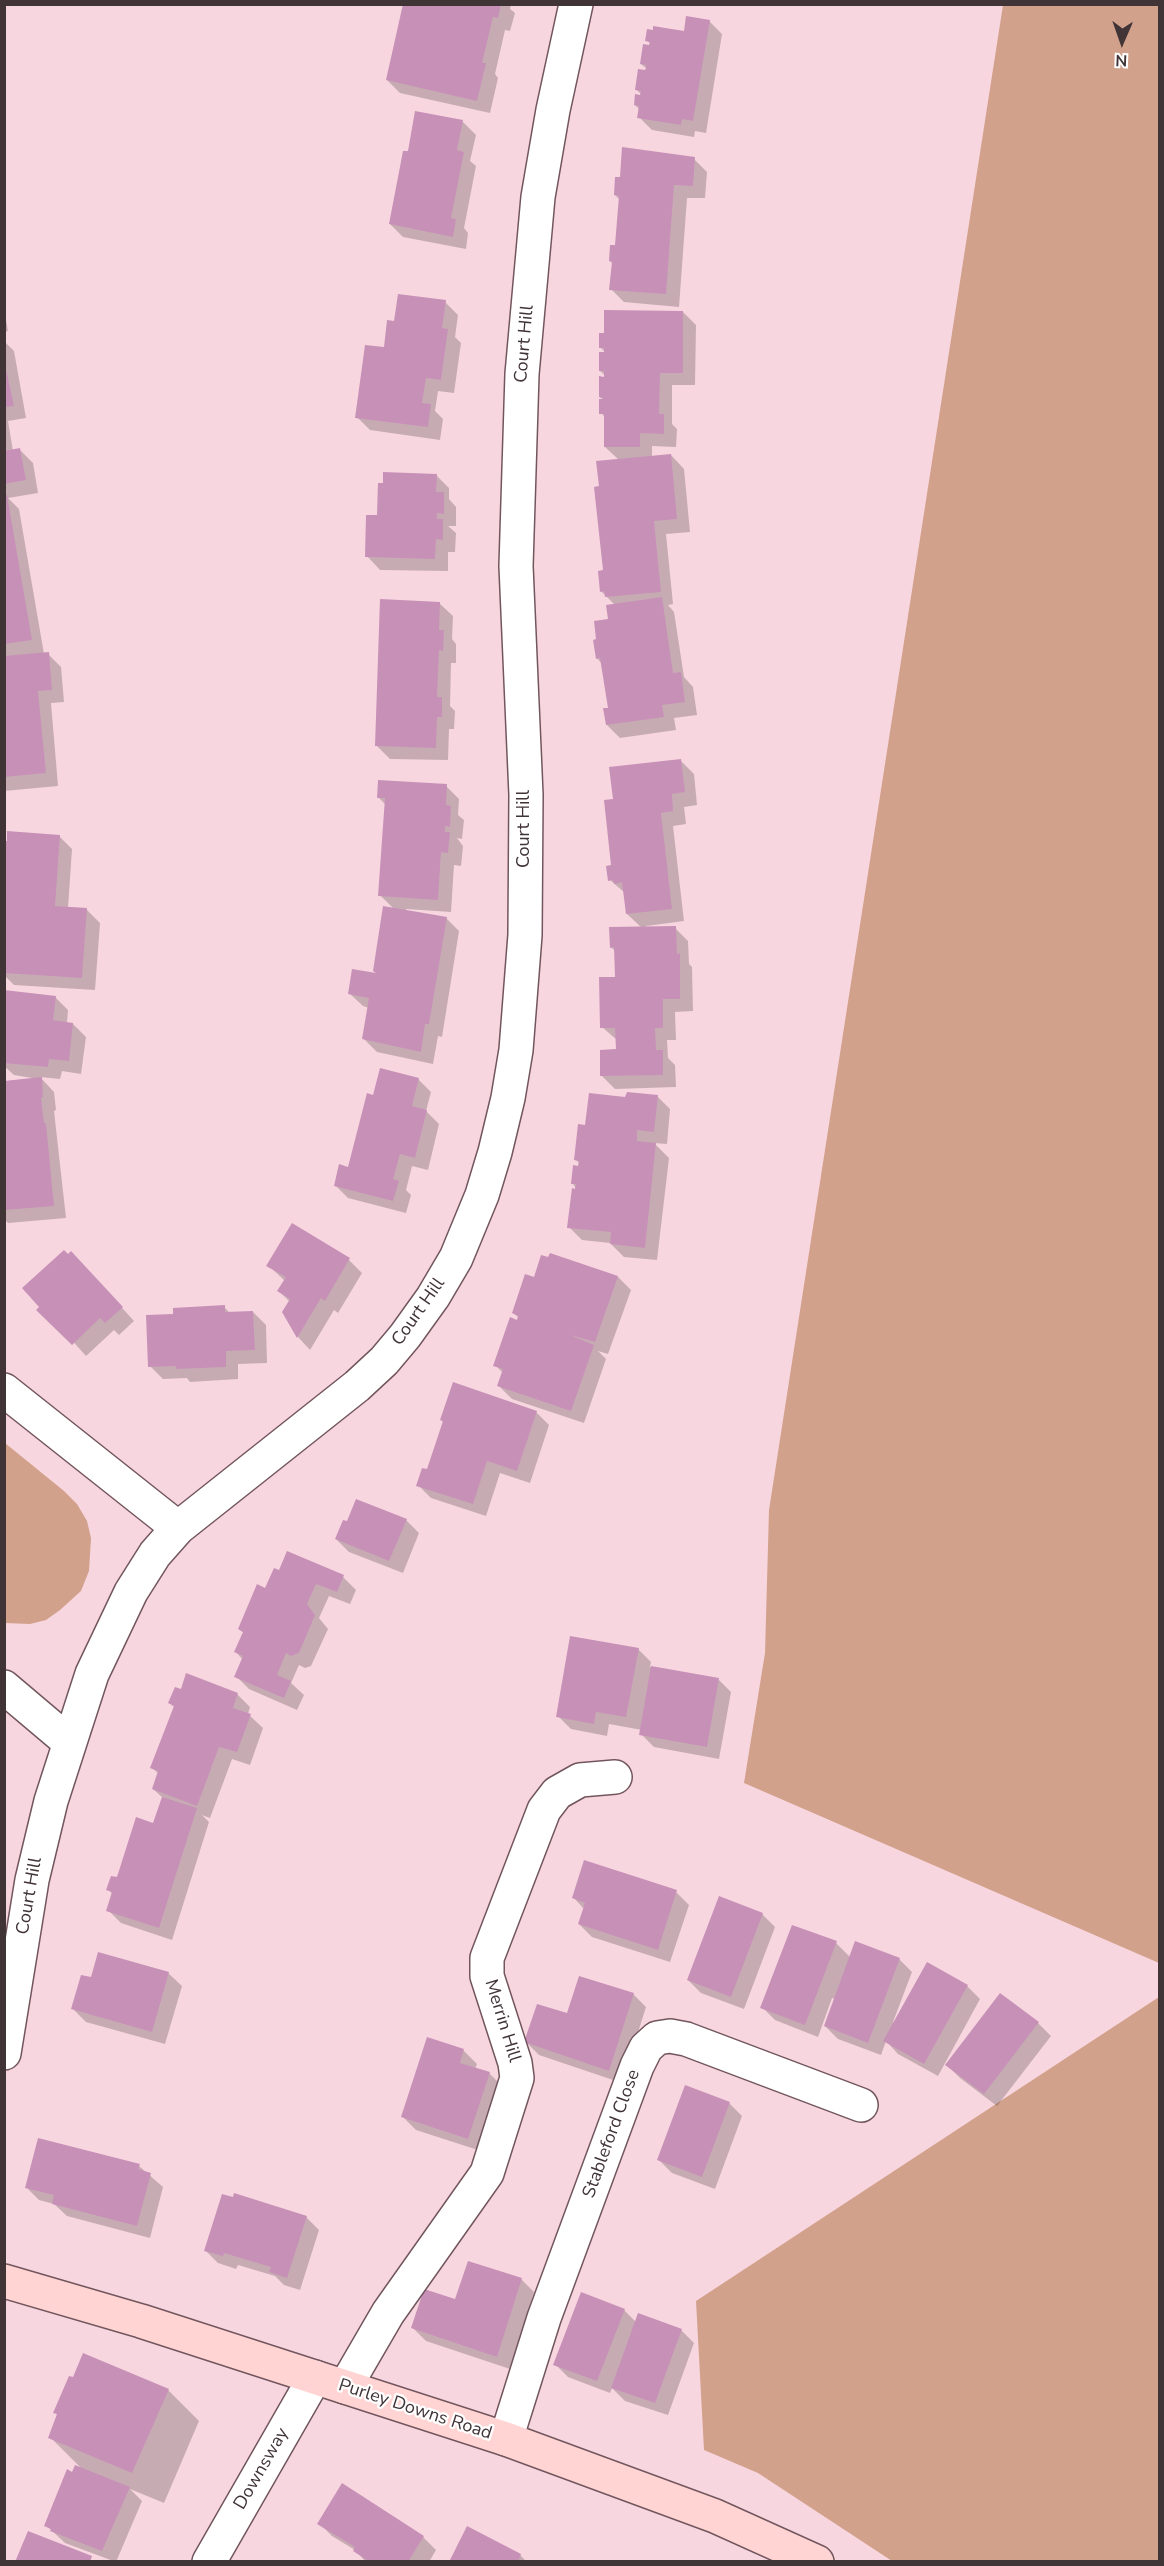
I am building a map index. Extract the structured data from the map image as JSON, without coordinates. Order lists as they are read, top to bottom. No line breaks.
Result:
{"streets":{"street":["Court Hill","Merrin Hill","Stableford Close","Purley Downs Road","Downsway"]},"crossings":[["Merrin Hill","Purley Downs Road"],["Merrin Hill","Downsway"],["Stableford Close","Purley Downs Road"],["Purley Downs Road","Downsway"]],"north":"bottom"}
